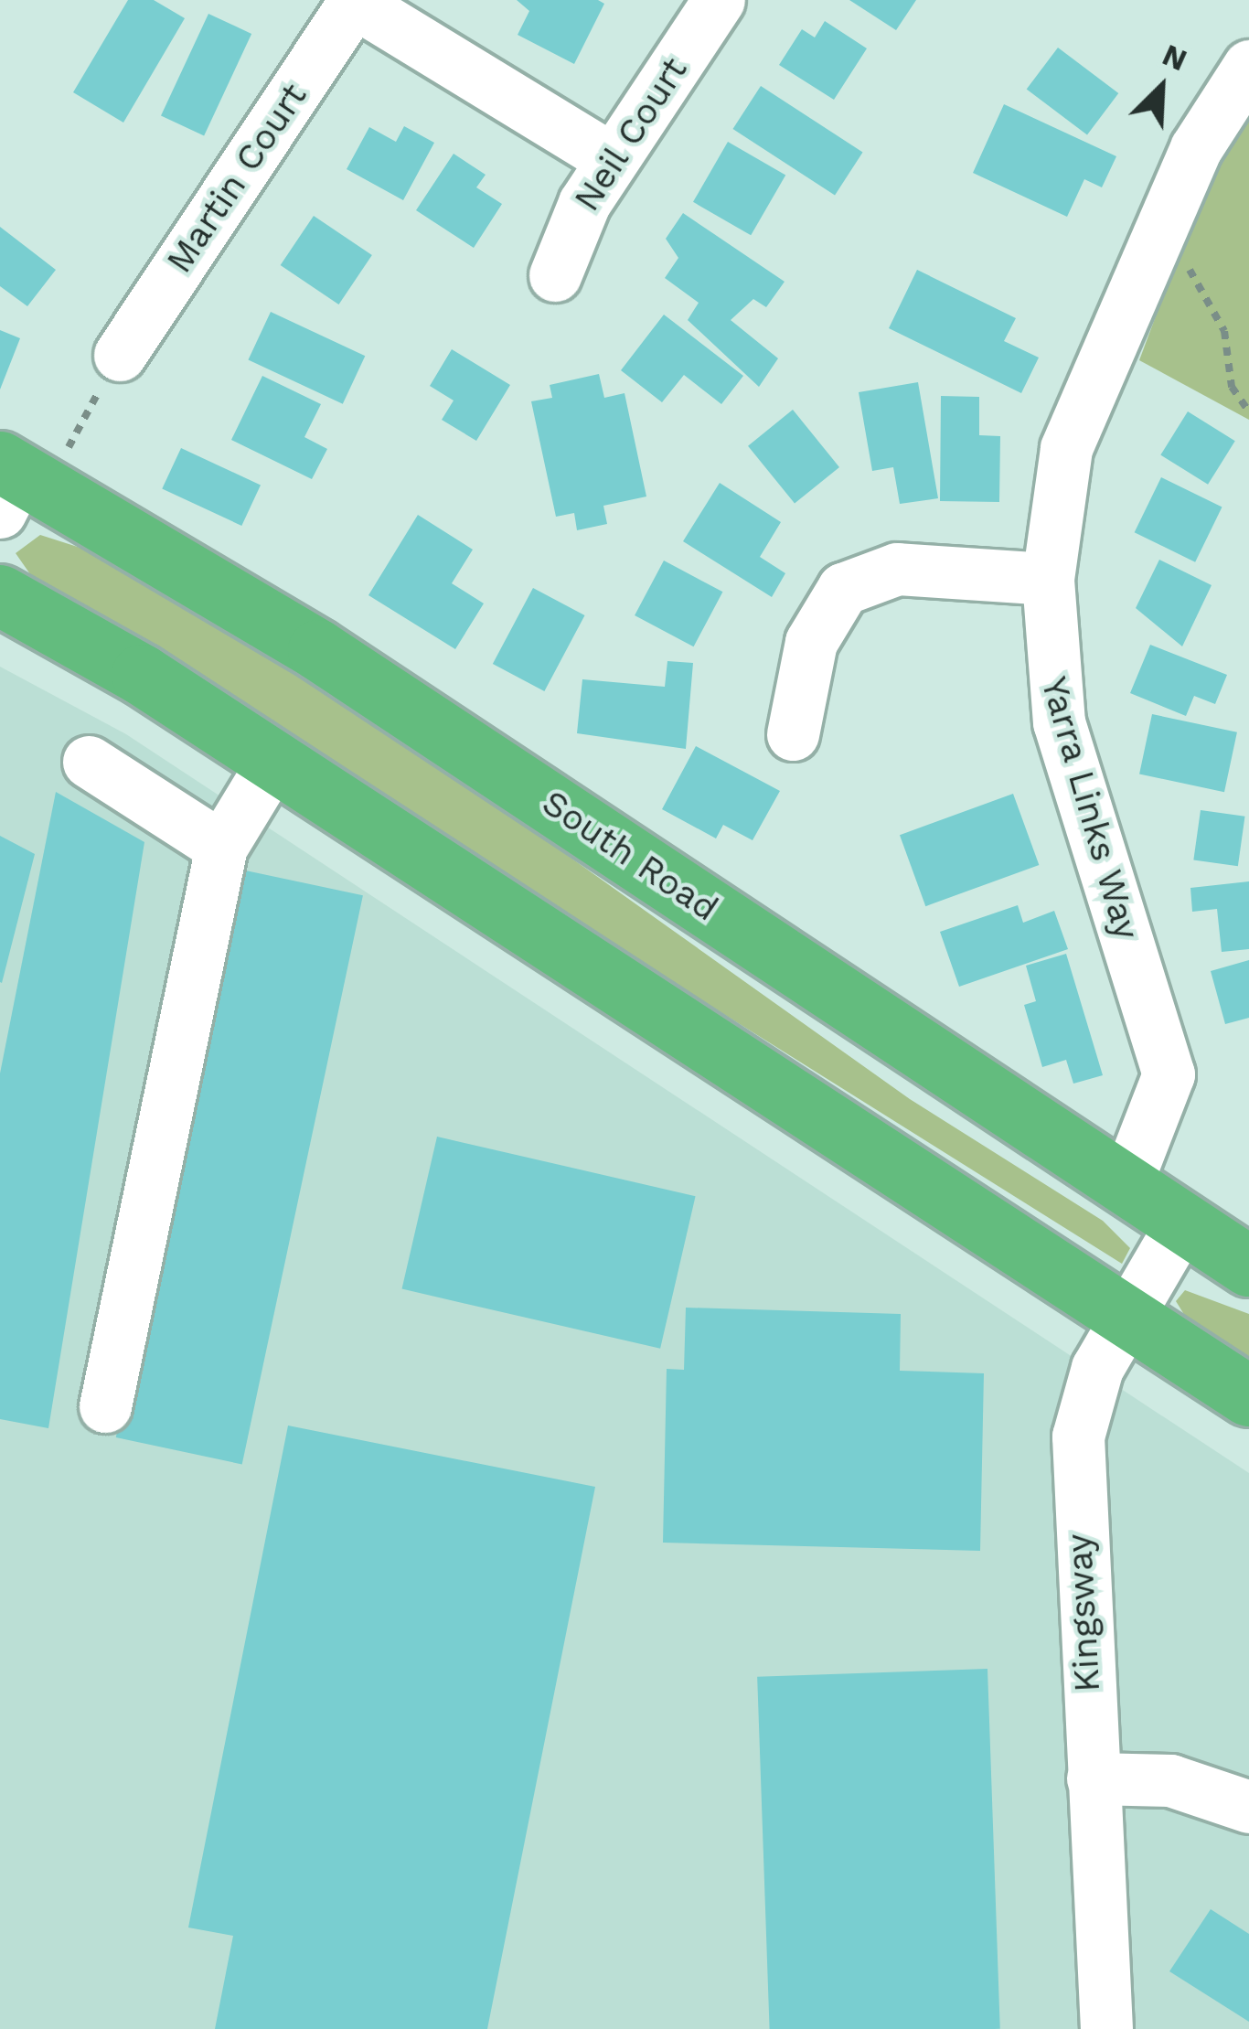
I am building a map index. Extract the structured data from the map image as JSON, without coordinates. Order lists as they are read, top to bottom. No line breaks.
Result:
{"streets":{"highway":["South Road"],"street":["Neil Court","Martin Court","Yarra Links Way","Kingsway"]},"crossings":[["Yarra Links Way","South Road"],["South Road","Kingsway"]],"north":"top right"}
